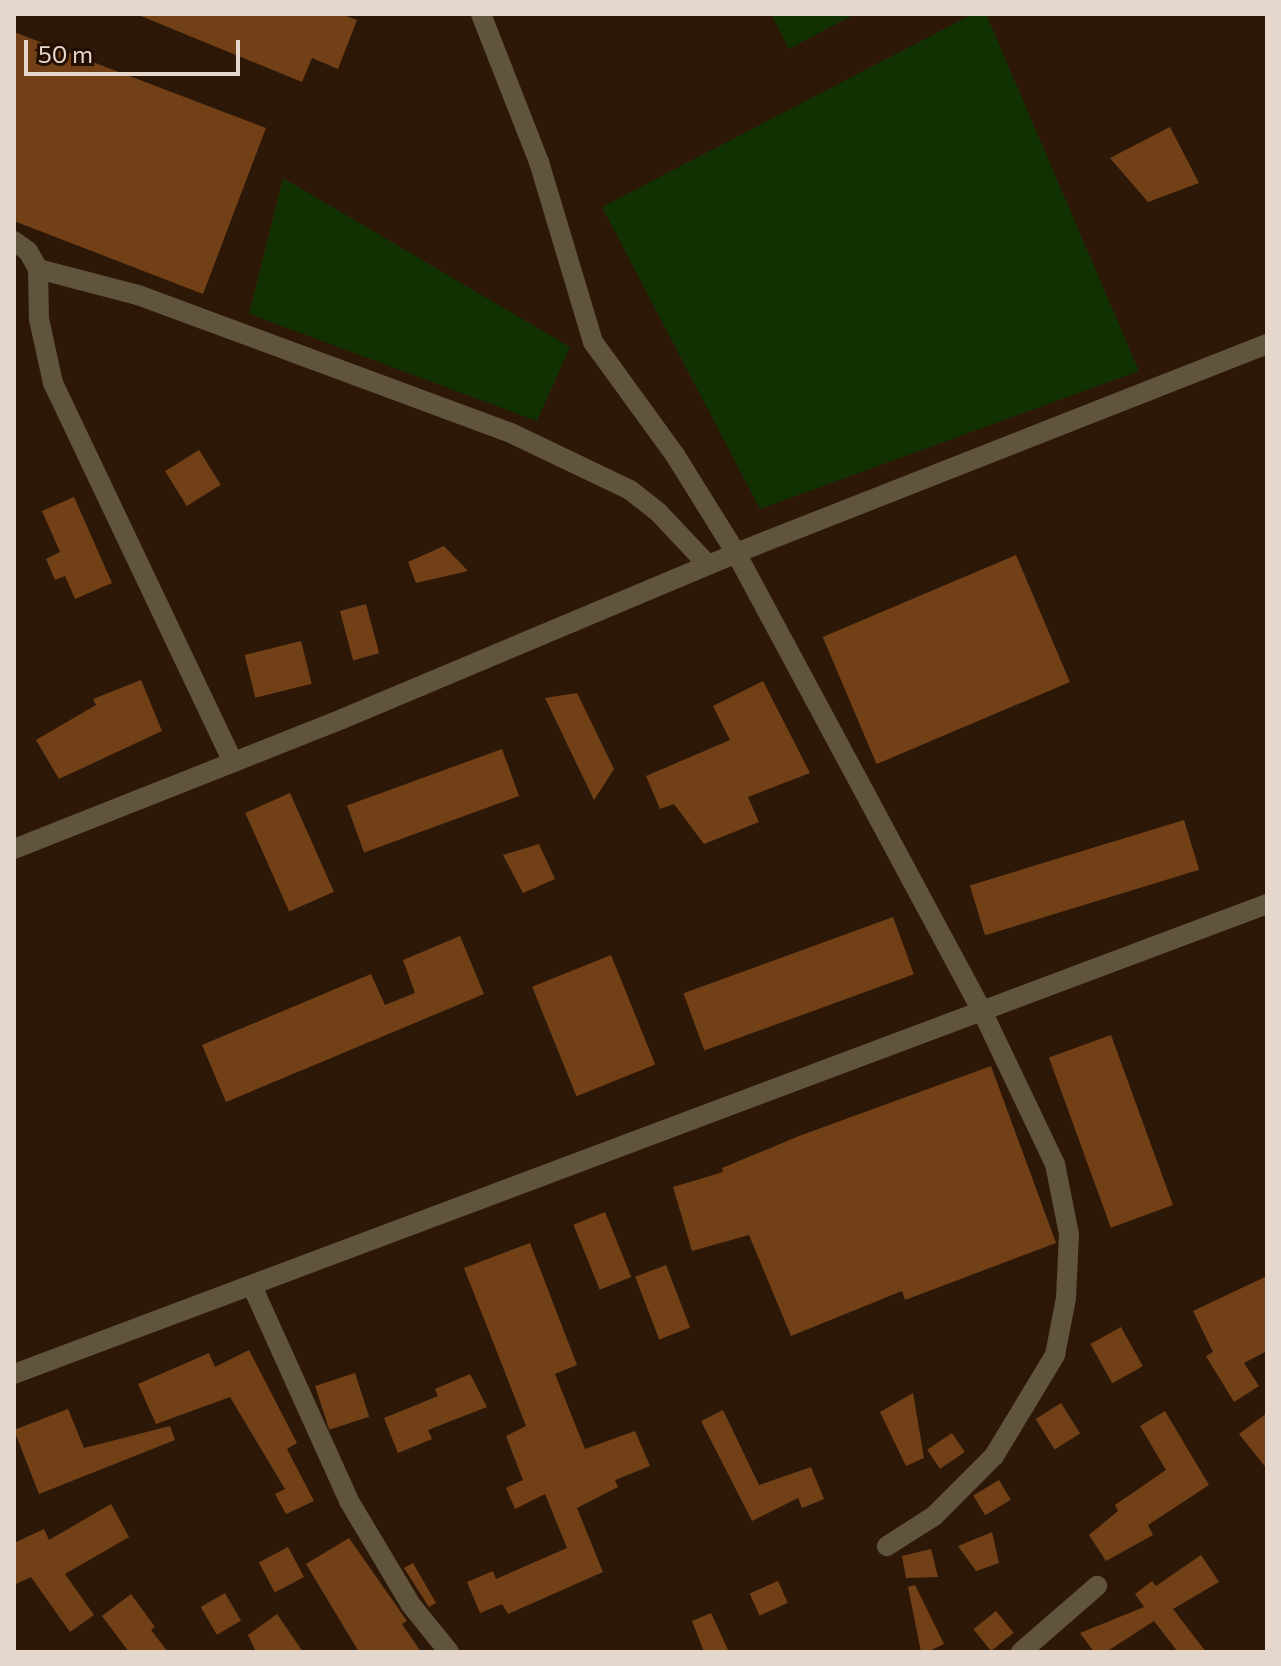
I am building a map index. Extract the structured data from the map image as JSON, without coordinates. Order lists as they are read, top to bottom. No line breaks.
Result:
{"scale_bar":"50 m"}
